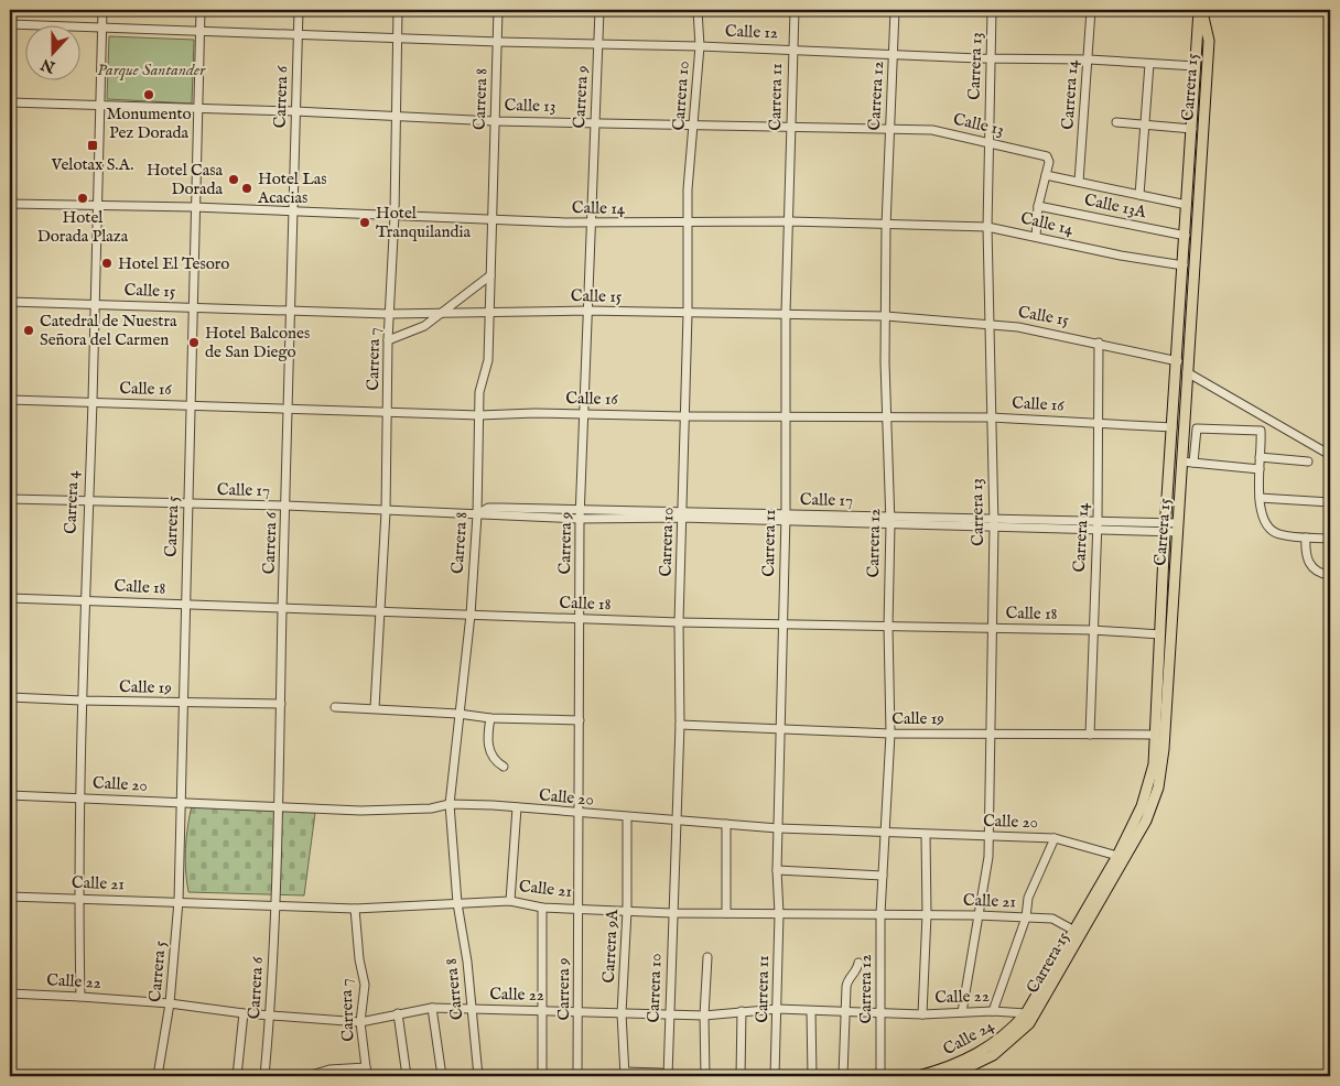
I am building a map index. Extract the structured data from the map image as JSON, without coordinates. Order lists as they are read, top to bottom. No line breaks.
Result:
{"streets":{"main road":["Carrera 15","Calle 24"],"street":["Calle 12","Carrera 13","Carrera 14","Carrera 10","Carrera 12","Carrera 6","Carrera 9","Carrera 11","Carrera 8","Calle 13","Calle 13A","Calle 14","Calle 15","Carrera 7","Calle 16","Calle 17","Carrera 4","Carrera 5","Calle 18","Calle 19","Calle 20","Calle 21","Carrera 9A","Calle 22"]},"crossings":[["Calle 12","Carrera 13"],["Calle 12","Carrera 15"],["Calle 12","Carrera 14"],["Calle 12","Carrera 10"],["Calle 12","Carrera 12"],["Calle 12","Carrera 6"],["Calle 12","Carrera 9"],["Calle 12","Carrera 11"],["Calle 12","Carrera 8"],["Calle 12","Carrera 7"],["Calle 12","Carrera 4"],["Calle 12","Carrera 5"],["Carrera 13","Calle 13"],["Carrera 13","Calle 14"],["Carrera 13","Calle 15"],["Carrera 13","Calle 16"],["Carrera 13","Calle 17"],["Carrera 13","Calle 18"],["Carrera 13","Calle 19"],["Carrera 13","Calle 20"],["Carrera 13","Calle 21"],["Carrera 13","Calle 22"],["Carrera 15","Calle 13A"],["Carrera 15","Calle 14"],["Carrera 15","Calle 15"],["Carrera 15","Calle 16"],["Carrera 15","Calle 17"],["Carrera 15","Calle 18"],["Carrera 15","Calle 19"],["Carrera 15","Calle 20"],["Carrera 15","Calle 21"],["Carrera 15","Calle 22"],["Carrera 15","Calle 24"],["Carrera 14","Calle 15"],["Carrera 14","Calle 16"],["Carrera 14","Calle 17"],["Carrera 14","Calle 18"],["Carrera 14","Calle 19"],["Carrera 10","Calle 13"],["Carrera 10","Calle 14"],["Carrera 10","Calle 15"],["Carrera 10","Calle 16"],["Carrera 10","Calle 17"],["Carrera 10","Calle 18"],["Carrera 10","Calle 19"],["Carrera 10","Calle 20"],["Carrera 10","Calle 21"],["Carrera 10","Calle 22"],["Carrera 12","Calle 13"],["Carrera 12","Calle 14"],["Carrera 12","Calle 15"],["Carrera 12","Calle 16"],["Carrera 12","Calle 17"],["Carrera 12","Calle 18"],["Carrera 12","Calle 19"],["Carrera 12","Calle 20"],["Carrera 12","Calle 21"],["Carrera 12","Calle 22"],["Carrera 6","Calle 13"],["Carrera 6","Calle 14"],["Carrera 6","Calle 15"],["Carrera 6","Calle 16"],["Carrera 6","Calle 17"],["Carrera 6","Calle 18"],["Carrera 6","Calle 19"],["Carrera 6","Calle 20"],["Carrera 6","Calle 21"],["Carrera 6","Calle 22"],["Carrera 9","Calle 13"],["Carrera 9","Calle 14"],["Carrera 9","Calle 15"],["Carrera 9","Calle 16"],["Carrera 9","Calle 17"],["Carrera 9","Calle 18"],["Carrera 9","Calle 20"],["Carrera 9","Calle 21"],["Carrera 9","Calle 22"],["Carrera 11","Calle 13"],["Carrera 11","Calle 14"],["Carrera 11","Calle 15"],["Carrera 11","Calle 16"],["Carrera 11","Calle 17"],["Carrera 11","Calle 18"],["Carrera 11","Calle 19"],["Carrera 11","Calle 20"],["Carrera 11","Calle 21"],["Carrera 11","Calle 22"],["Carrera 8","Calle 13"],["Carrera 8","Calle 14"],["Carrera 8","Calle 15"],["Carrera 8","Calle 16"],["Carrera 8","Calle 17"],["Carrera 8","Calle 18"],["Carrera 8","Calle 20"],["Carrera 8","Calle 21"],["Carrera 8","Calle 22"],["Calle 13","Carrera 7"],["Calle 13","Carrera 4"],["Calle 13","Carrera 5"],["Calle 14","Carrera 7"],["Calle 14","Carrera 4"],["Calle 14","Carrera 5"],["Calle 15","Carrera 7"],["Calle 15","Carrera 4"],["Calle 15","Carrera 5"],["Carrera 7","Calle 16"],["Carrera 7","Calle 17"],["Carrera 7","Calle 18"],["Carrera 7","Calle 21"],["Carrera 7","Calle 22"],["Calle 16","Carrera 4"],["Calle 16","Carrera 5"],["Calle 17","Carrera 4"],["Calle 17","Carrera 5"],["Carrera 4","Calle 18"],["Carrera 4","Calle 19"],["Carrera 4","Calle 20"],["Carrera 4","Calle 21"],["Carrera 4","Calle 22"],["Carrera 5","Calle 18"],["Carrera 5","Calle 19"],["Carrera 5","Calle 20"],["Carrera 5","Calle 21"],["Carrera 5","Calle 22"],["Calle 20","Carrera 9A"],["Calle 21","Carrera 9A"],["Carrera 9A","Calle 22"],["Calle 22","Calle 24"]],"parks":["Parque Santander"],"places":{"other":["Monumento Pez Dorada","Hotel Casa Dorada","Hotel Las Acacias","Hotel Dorada Plaza","Hotel Tranquilandia","Hotel El Tesoro","Catedral de Nuestra Señora del Carmen","Hotel Balcones de San Diego"],"transit":["Velotax S.A."]},"north":"bottom"}
